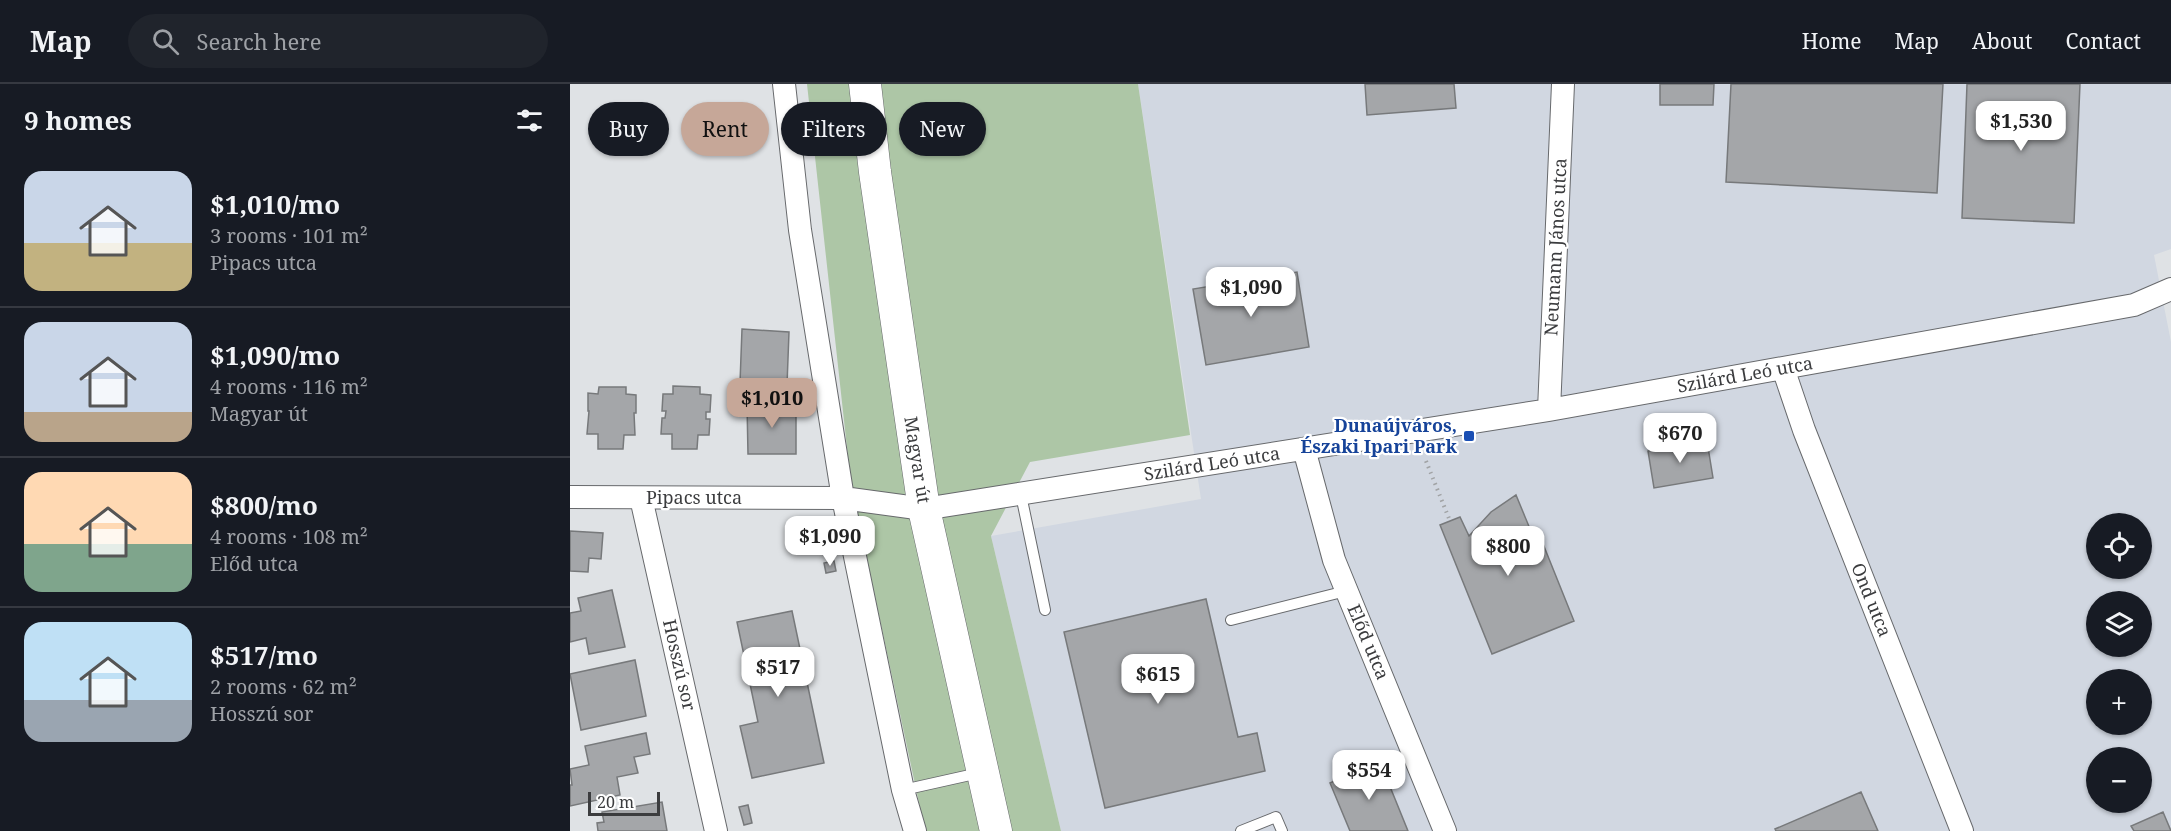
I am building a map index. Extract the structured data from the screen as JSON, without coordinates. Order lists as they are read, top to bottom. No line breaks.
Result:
{"streets":{"street":["Neumann János utca","Szilárd Leó utca","Magyar út","Pipacs utca","Ond utca","Előd utca","Hosszú sor"]},"crossings":[["Neumann János utca","Szilárd Leó utca"],["Szilárd Leó utca","Magyar út"],["Szilárd Leó utca","Pipacs utca"],["Szilárd Leó utca","Ond utca"],["Szilárd Leó utca","Előd utca"],["Magyar út","Pipacs utca"],["Pipacs utca","Hosszú sor"]],"places":{"transit":["Dunaújváros, Északi Ipari Park"]},"scale_bar":"20 m","page":{"header":"Map","search":"Search here","nav":["Home","Map","About","Contact"],"heading":"9 homes","price":["$1,530","$1,090","$1,010","$670","$1,090","$800","$517","$615","$554"],"chip":["Buy","Rent","Filters","New"],"list":[{"name":"$1,010/mo","note":"3 rooms · 101 m² · Pipacs utca"},{"name":"$1,090/mo","note":"4 rooms · 116 m² · Magyar út"},{"name":"$800/mo","note":"4 rooms · 108 m² · Előd utca"},{"name":"$517/mo","note":"2 rooms · 62 m² · Hosszú sor"}],"map_buttons":["+","−"],"scale":"20 m"}}
